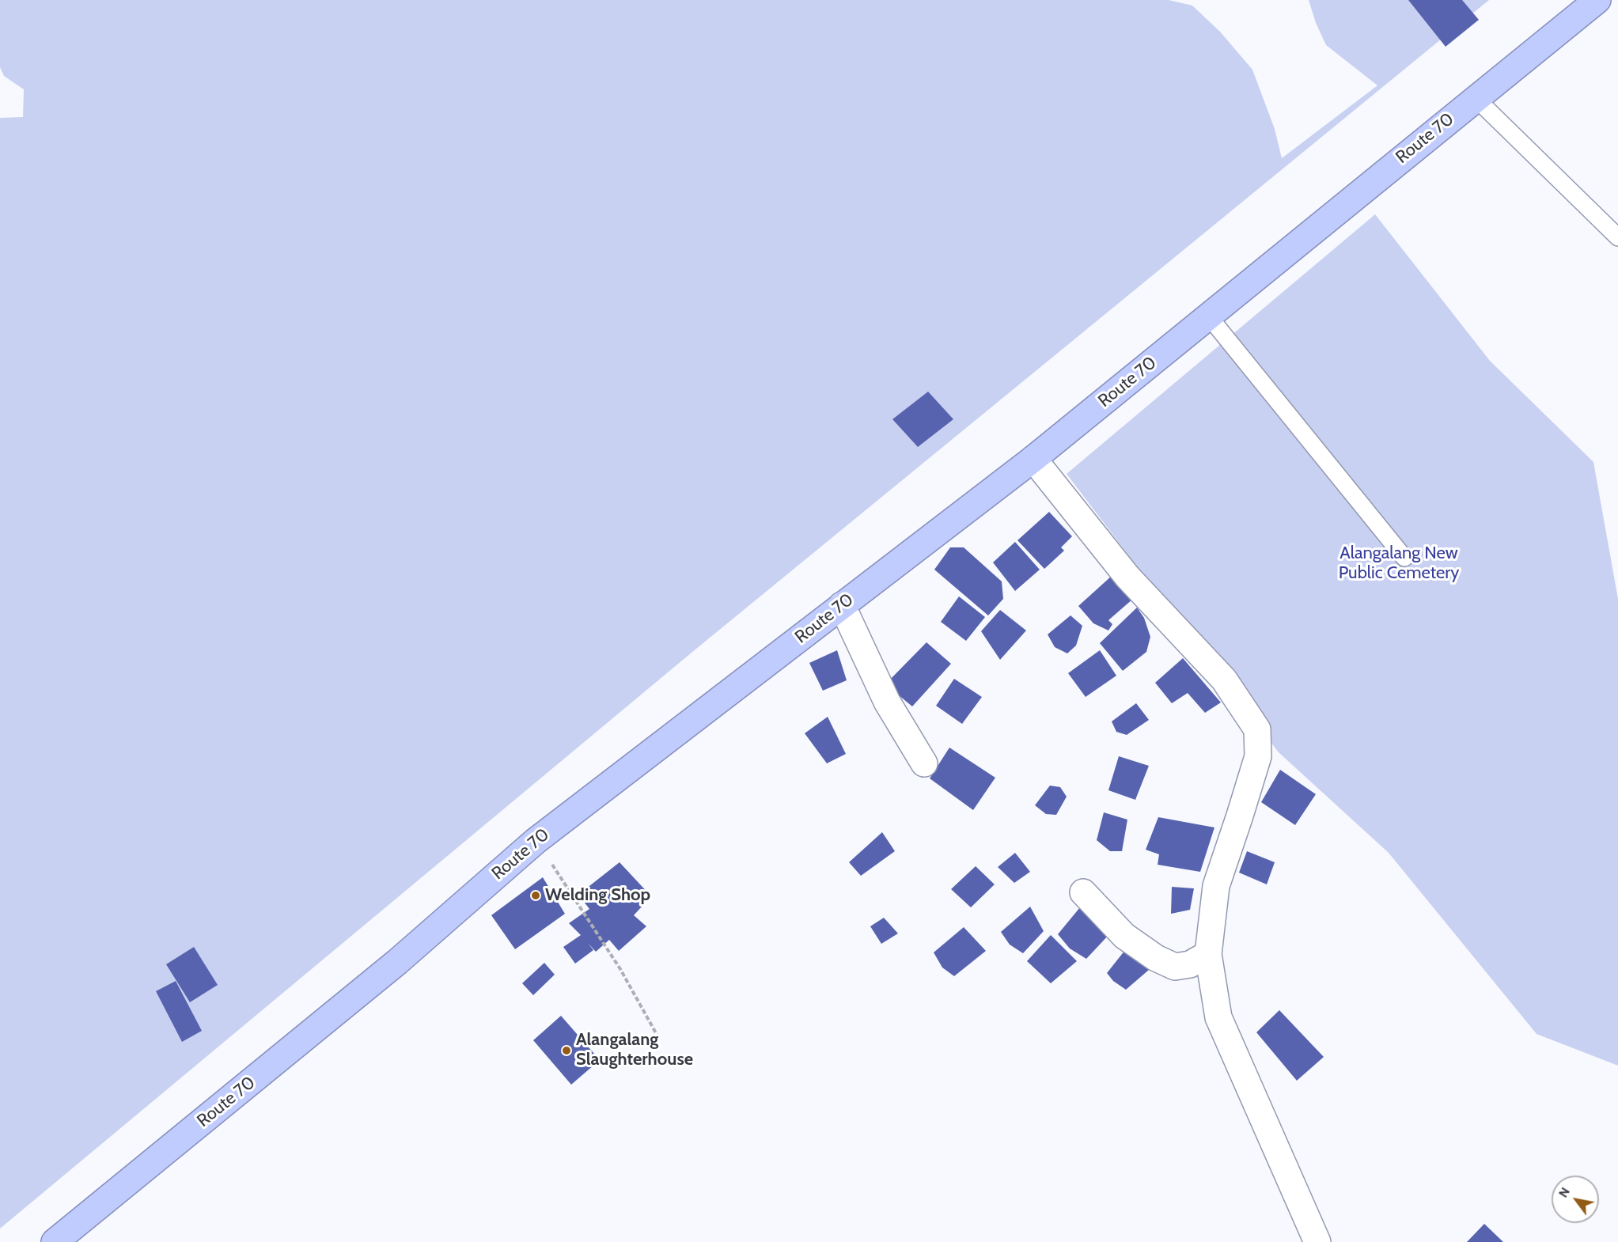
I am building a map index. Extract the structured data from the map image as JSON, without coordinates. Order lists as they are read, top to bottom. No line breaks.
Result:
{"streets":{"highway":["Route 70"]},"parks":["Alangalang New Public Cemetery"],"places":["Welding Shop","Alangalang Slaughterhouse"],"north":"top left"}
